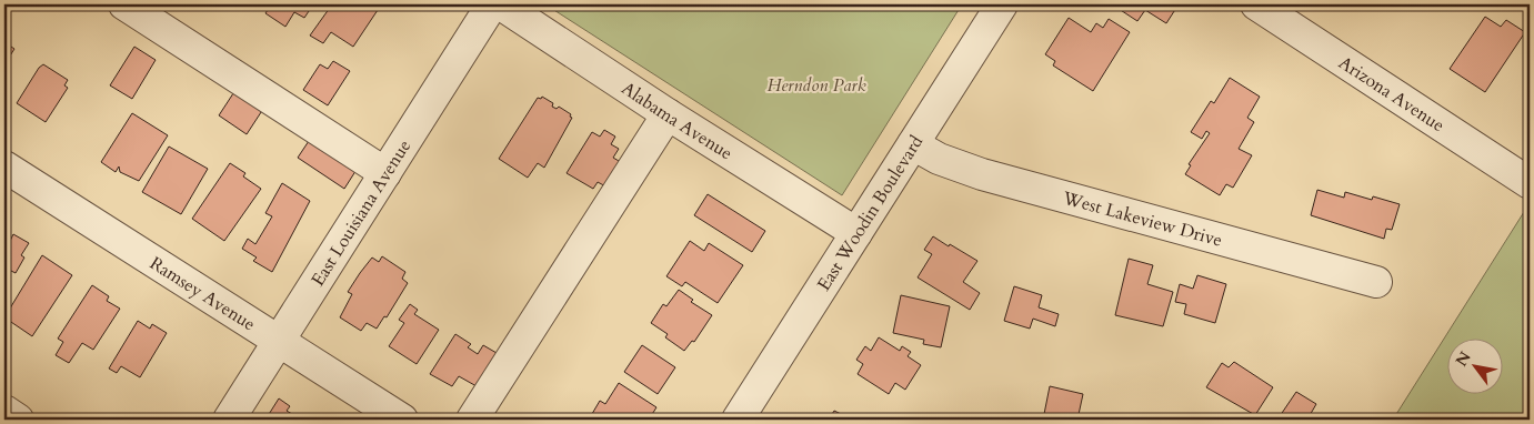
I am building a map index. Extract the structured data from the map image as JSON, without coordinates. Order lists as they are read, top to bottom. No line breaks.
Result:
{"streets":{"street":["Arizona Avenue","Alabama Avenue","East Louisiana Avenue","East Woodin Boulevard","West Lakeview Drive","Ramsey Avenue"]},"crossings":[["Alabama Avenue","East Woodin Boulevard"],["East Louisiana Avenue","Ramsey Avenue"],["East Woodin Boulevard","West Lakeview Drive"]],"parks":["Herndon Park"],"north":"top left"}
